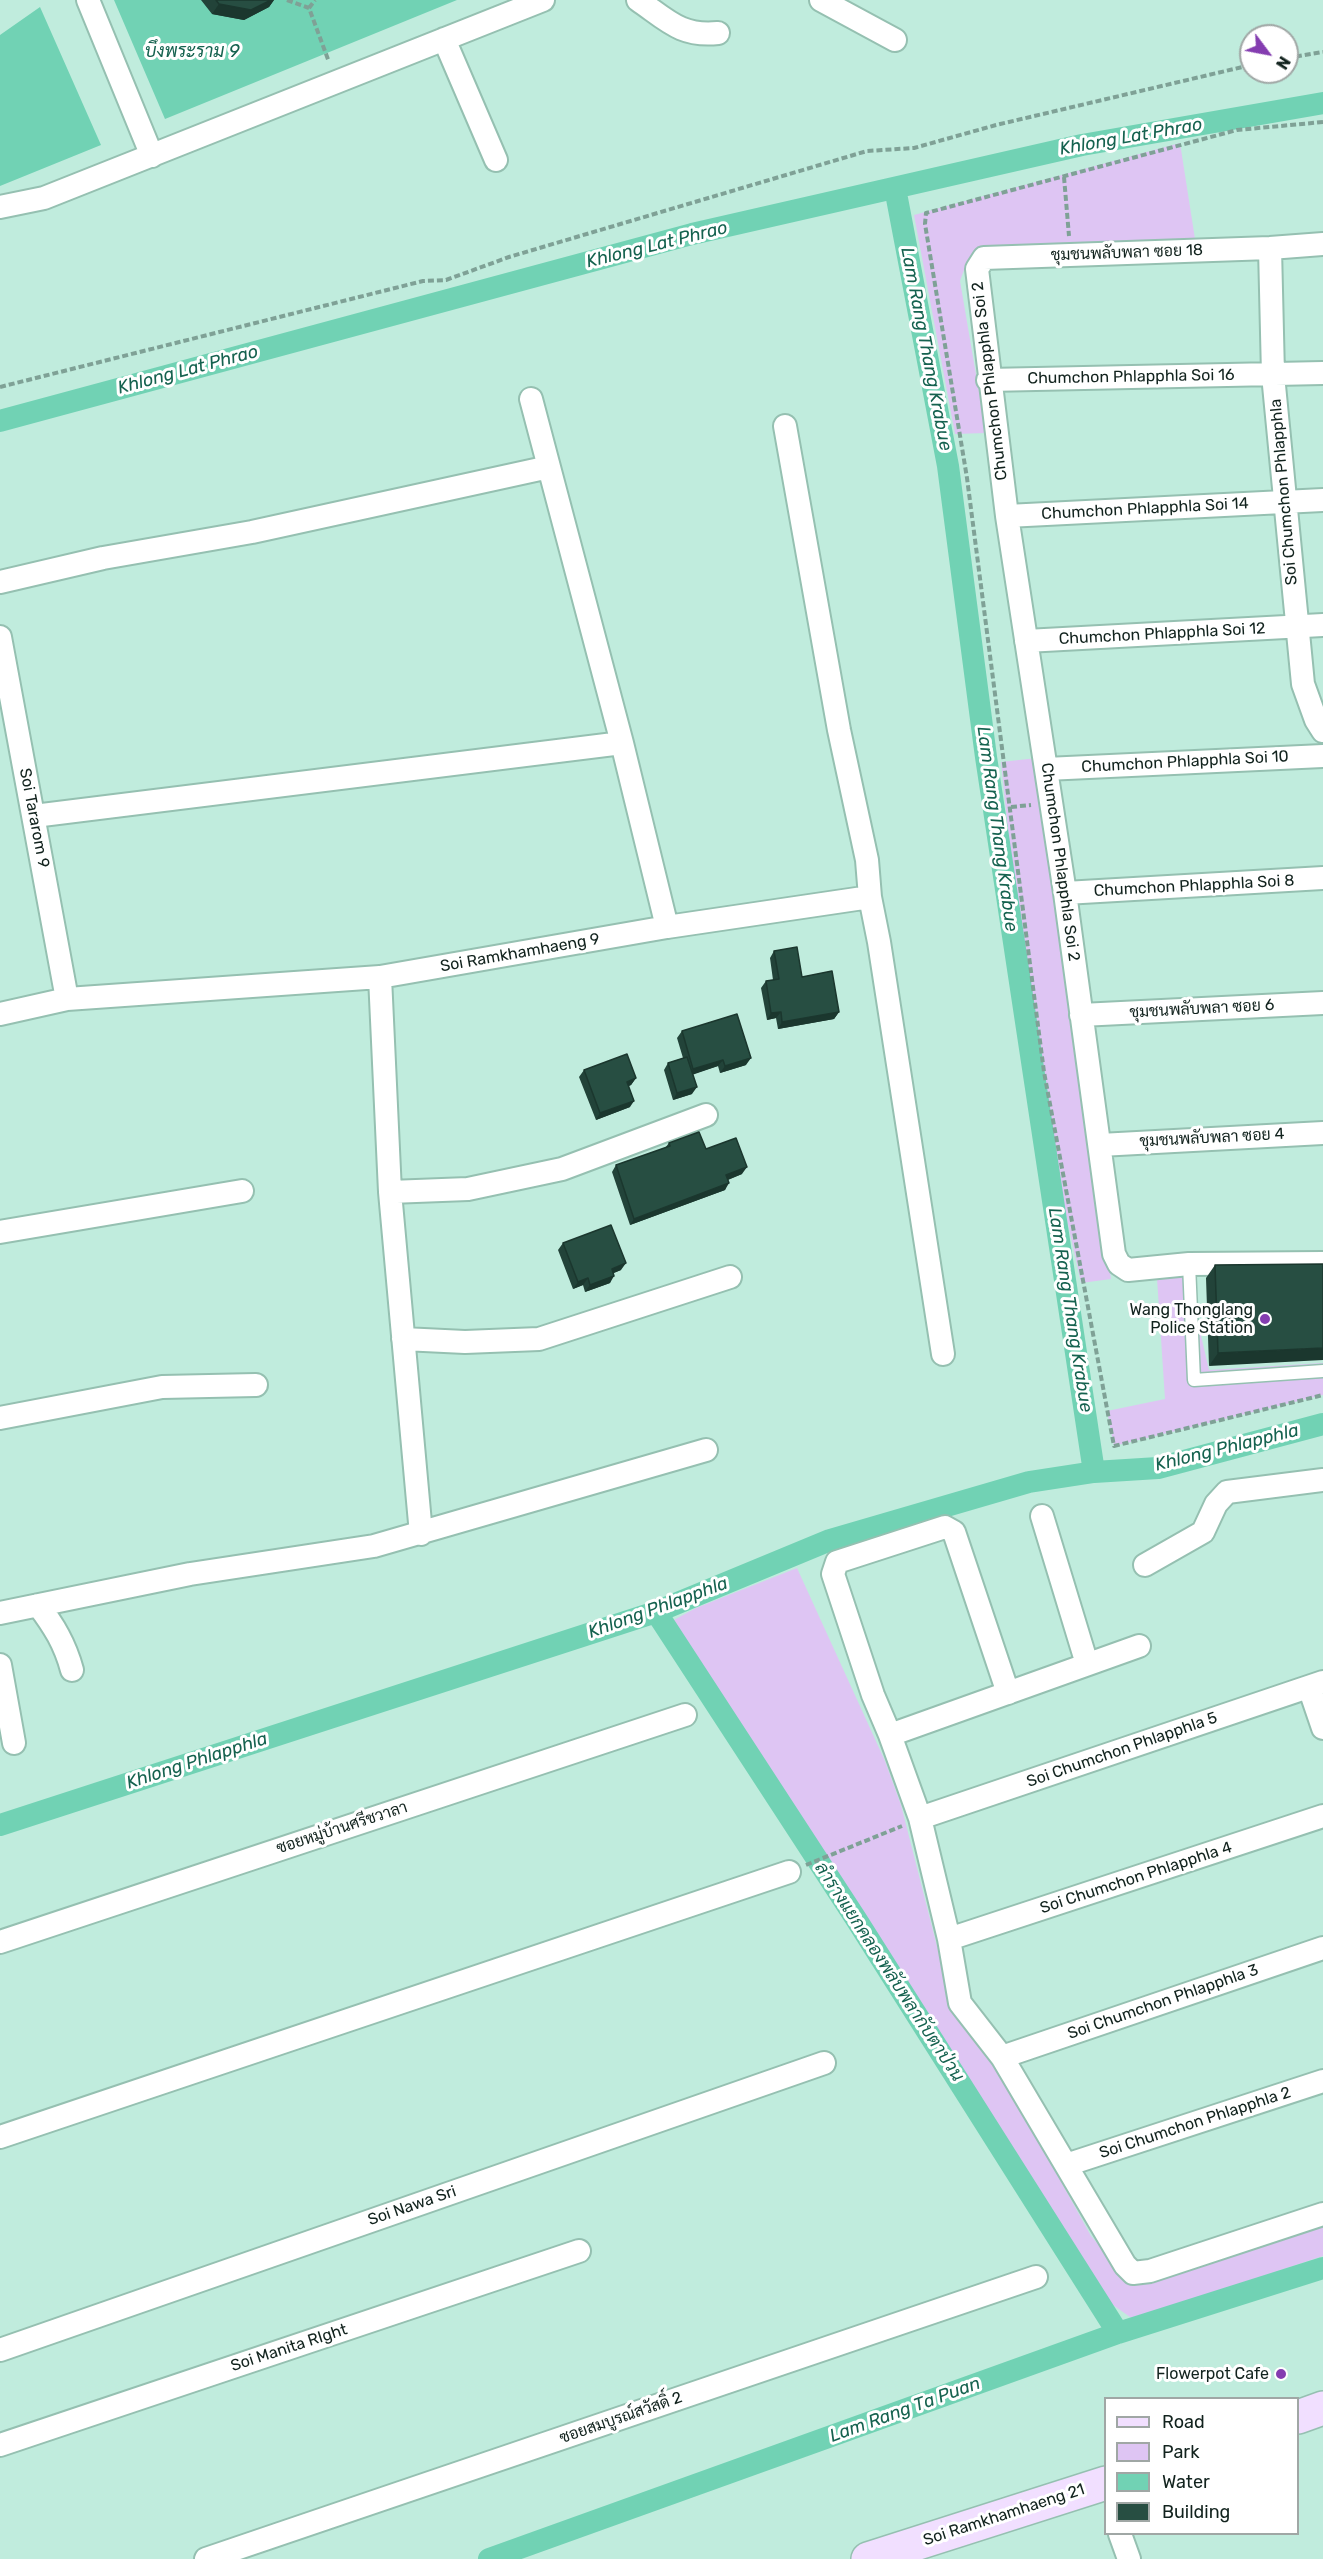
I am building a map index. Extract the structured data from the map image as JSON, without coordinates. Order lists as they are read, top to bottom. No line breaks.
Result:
{"streets":{"street":["ชุมชนพลับพลา ซอย 18","Chumchon Phlapphla Soi 16","Chumchon Phlapphla Soi 2","Soi Chumchon Phlapphla","Chumchon Phlapphla Soi 14","Chumchon Phlapphla Soi 12","Chumchon Phlapphla Soi 10","Soi Tararom 9","Chumchon Phlapphla Soi 8","Soi Ramkhamhaeng 9","ชุมชนพลับพลา ซอย 6","ชุมชนพลับพลา ซอย 4","Soi Chumchon Phlapphla 5","ซอยหมู่บ้านศรีชวาลา","Soi Chumchon Phlapphla 4","Soi Chumchon Phlapphla 3","Soi Chumchon Phlapphla 2","Soi Nawa Sri","Soi Manita RIght","ซอยสมบูรณ์สวัสดิ์ 2","Soi Ramkhamhaeng 21"]},"crossings":[["ชุมชนพลับพลา ซอย 18","Chumchon Phlapphla Soi 2"],["ชุมชนพลับพลา ซอย 18","Soi Chumchon Phlapphla"],["Chumchon Phlapphla Soi 16","Chumchon Phlapphla Soi 2"],["Chumchon Phlapphla Soi 16","Soi Chumchon Phlapphla"],["Chumchon Phlapphla Soi 2","Chumchon Phlapphla Soi 14"],["Chumchon Phlapphla Soi 2","Chumchon Phlapphla Soi 12"],["Chumchon Phlapphla Soi 2","Chumchon Phlapphla Soi 10"],["Chumchon Phlapphla Soi 2","Chumchon Phlapphla Soi 8"],["Chumchon Phlapphla Soi 2","ชุมชนพลับพลา ซอย 6"],["Chumchon Phlapphla Soi 2","ชุมชนพลับพลา ซอย 4"],["Soi Chumchon Phlapphla","Chumchon Phlapphla Soi 14"],["Soi Chumchon Phlapphla","Chumchon Phlapphla Soi 12"],["Soi Tararom 9","Soi Ramkhamhaeng 9"]],"water":["บึงพระราม 9","Khlong Lat Phrao","Lam Rang Thang Krabue","Khlong Phlapphla","ลำรางแยกคลองพลับพลากับตาป่วน","Lam Rang Ta Puan"],"places":["Wang Thonglang Police Station","Flowerpot Cafe"],"legend":["Road","Park","Water","Building"],"north":"bottom right"}
